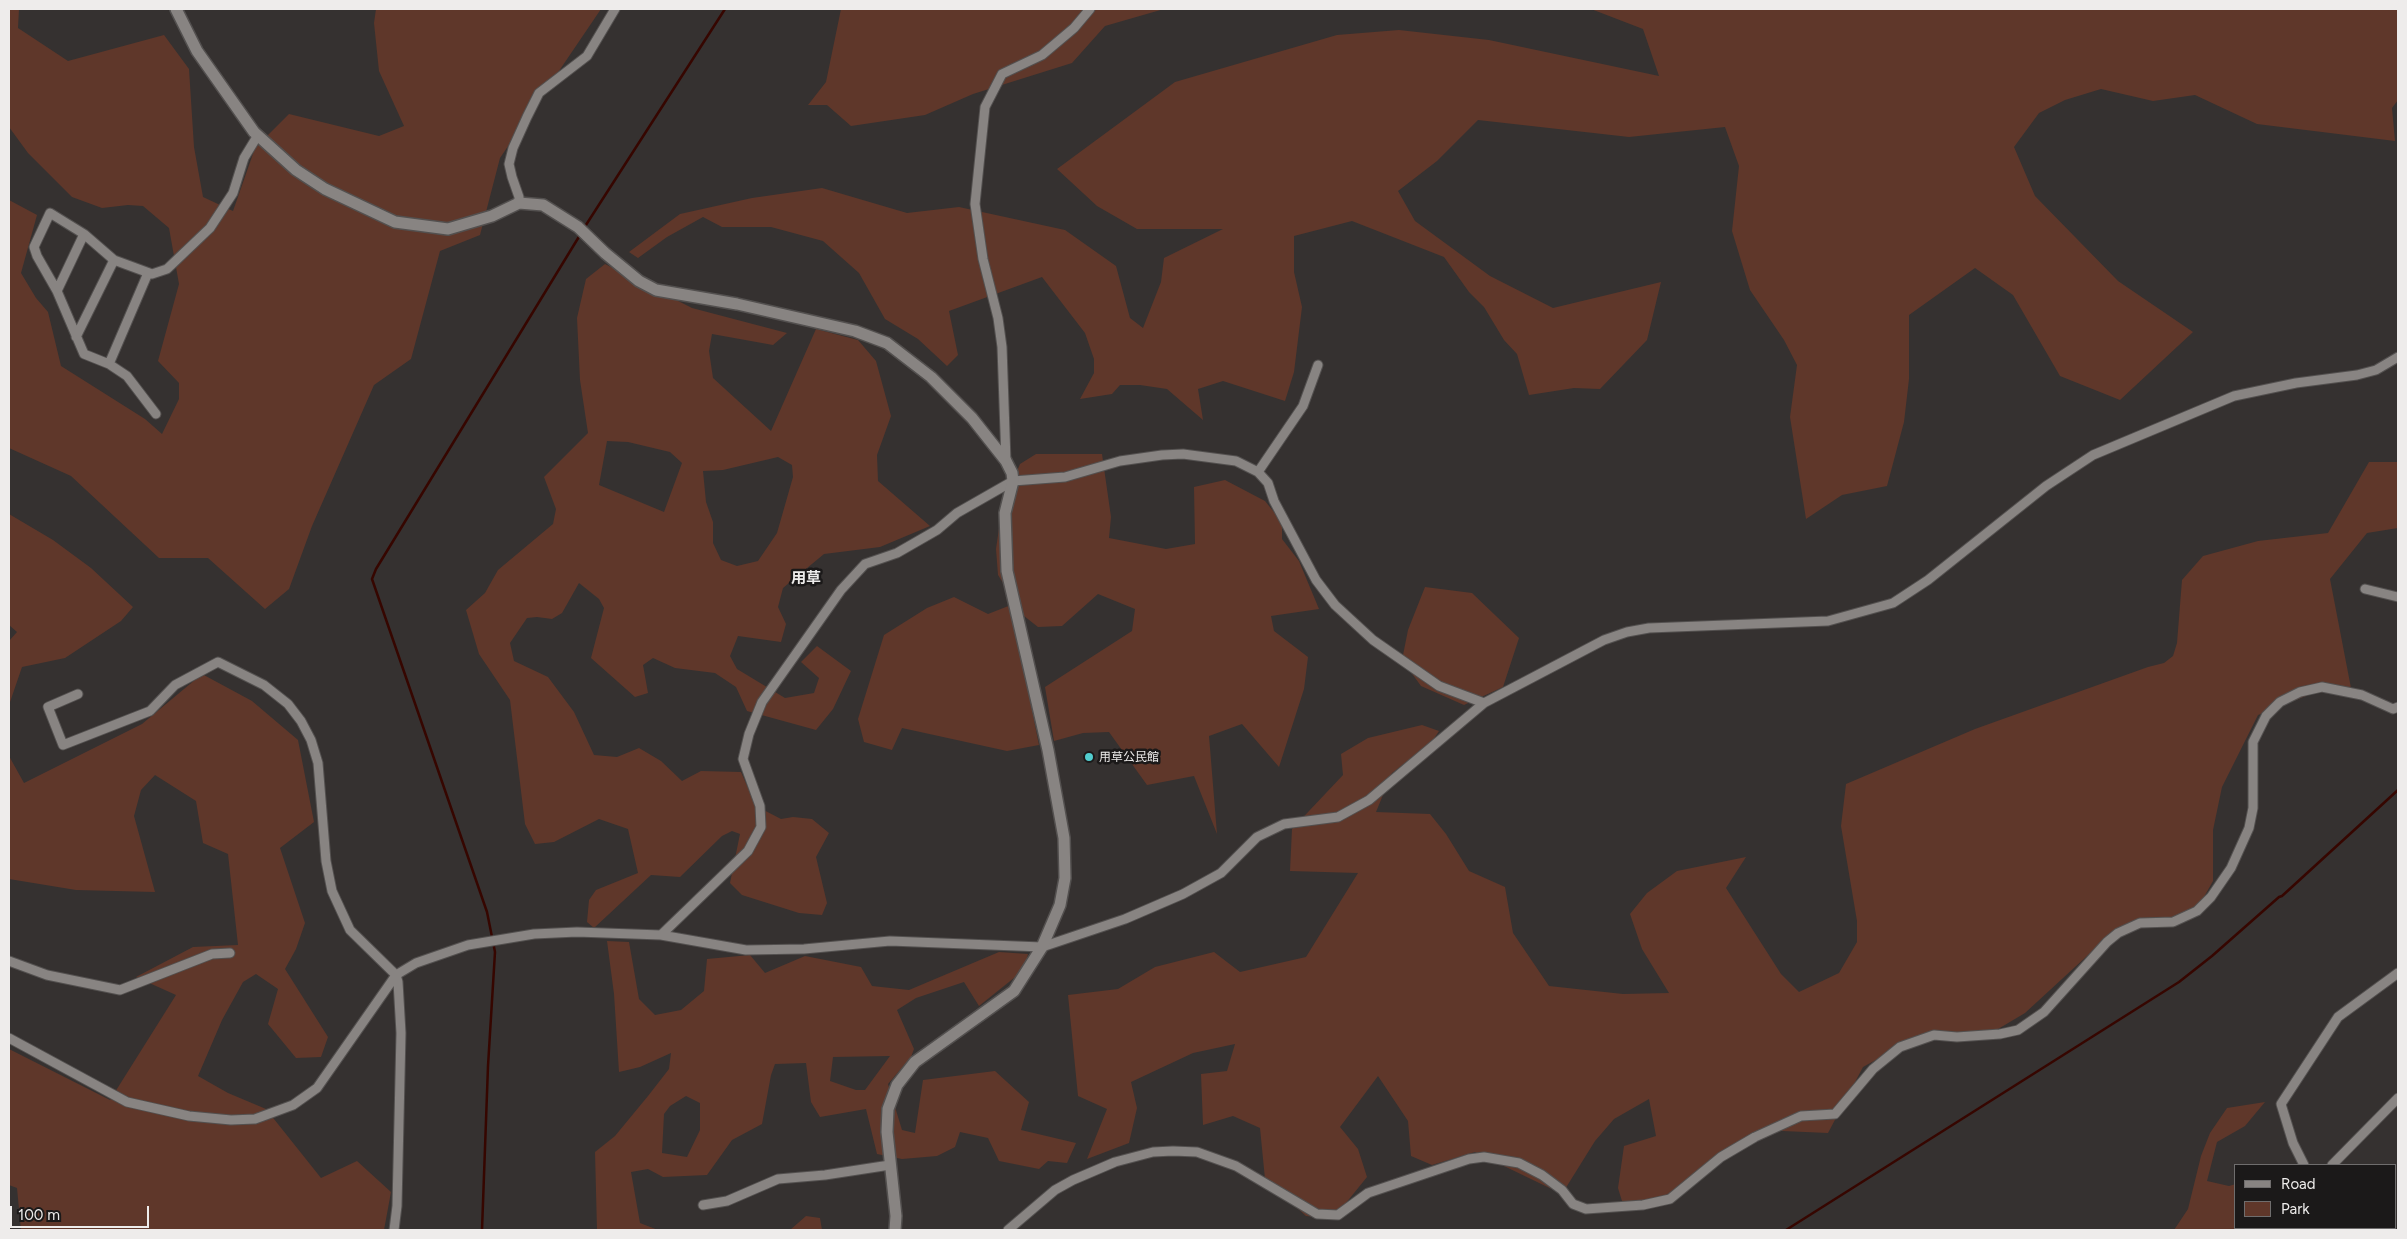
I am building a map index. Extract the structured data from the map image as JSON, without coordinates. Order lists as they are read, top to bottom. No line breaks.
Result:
{"districts":["用草"],"places":["用草公民館"],"legend":["Road","Park"],"scale_bar":"100 m"}
